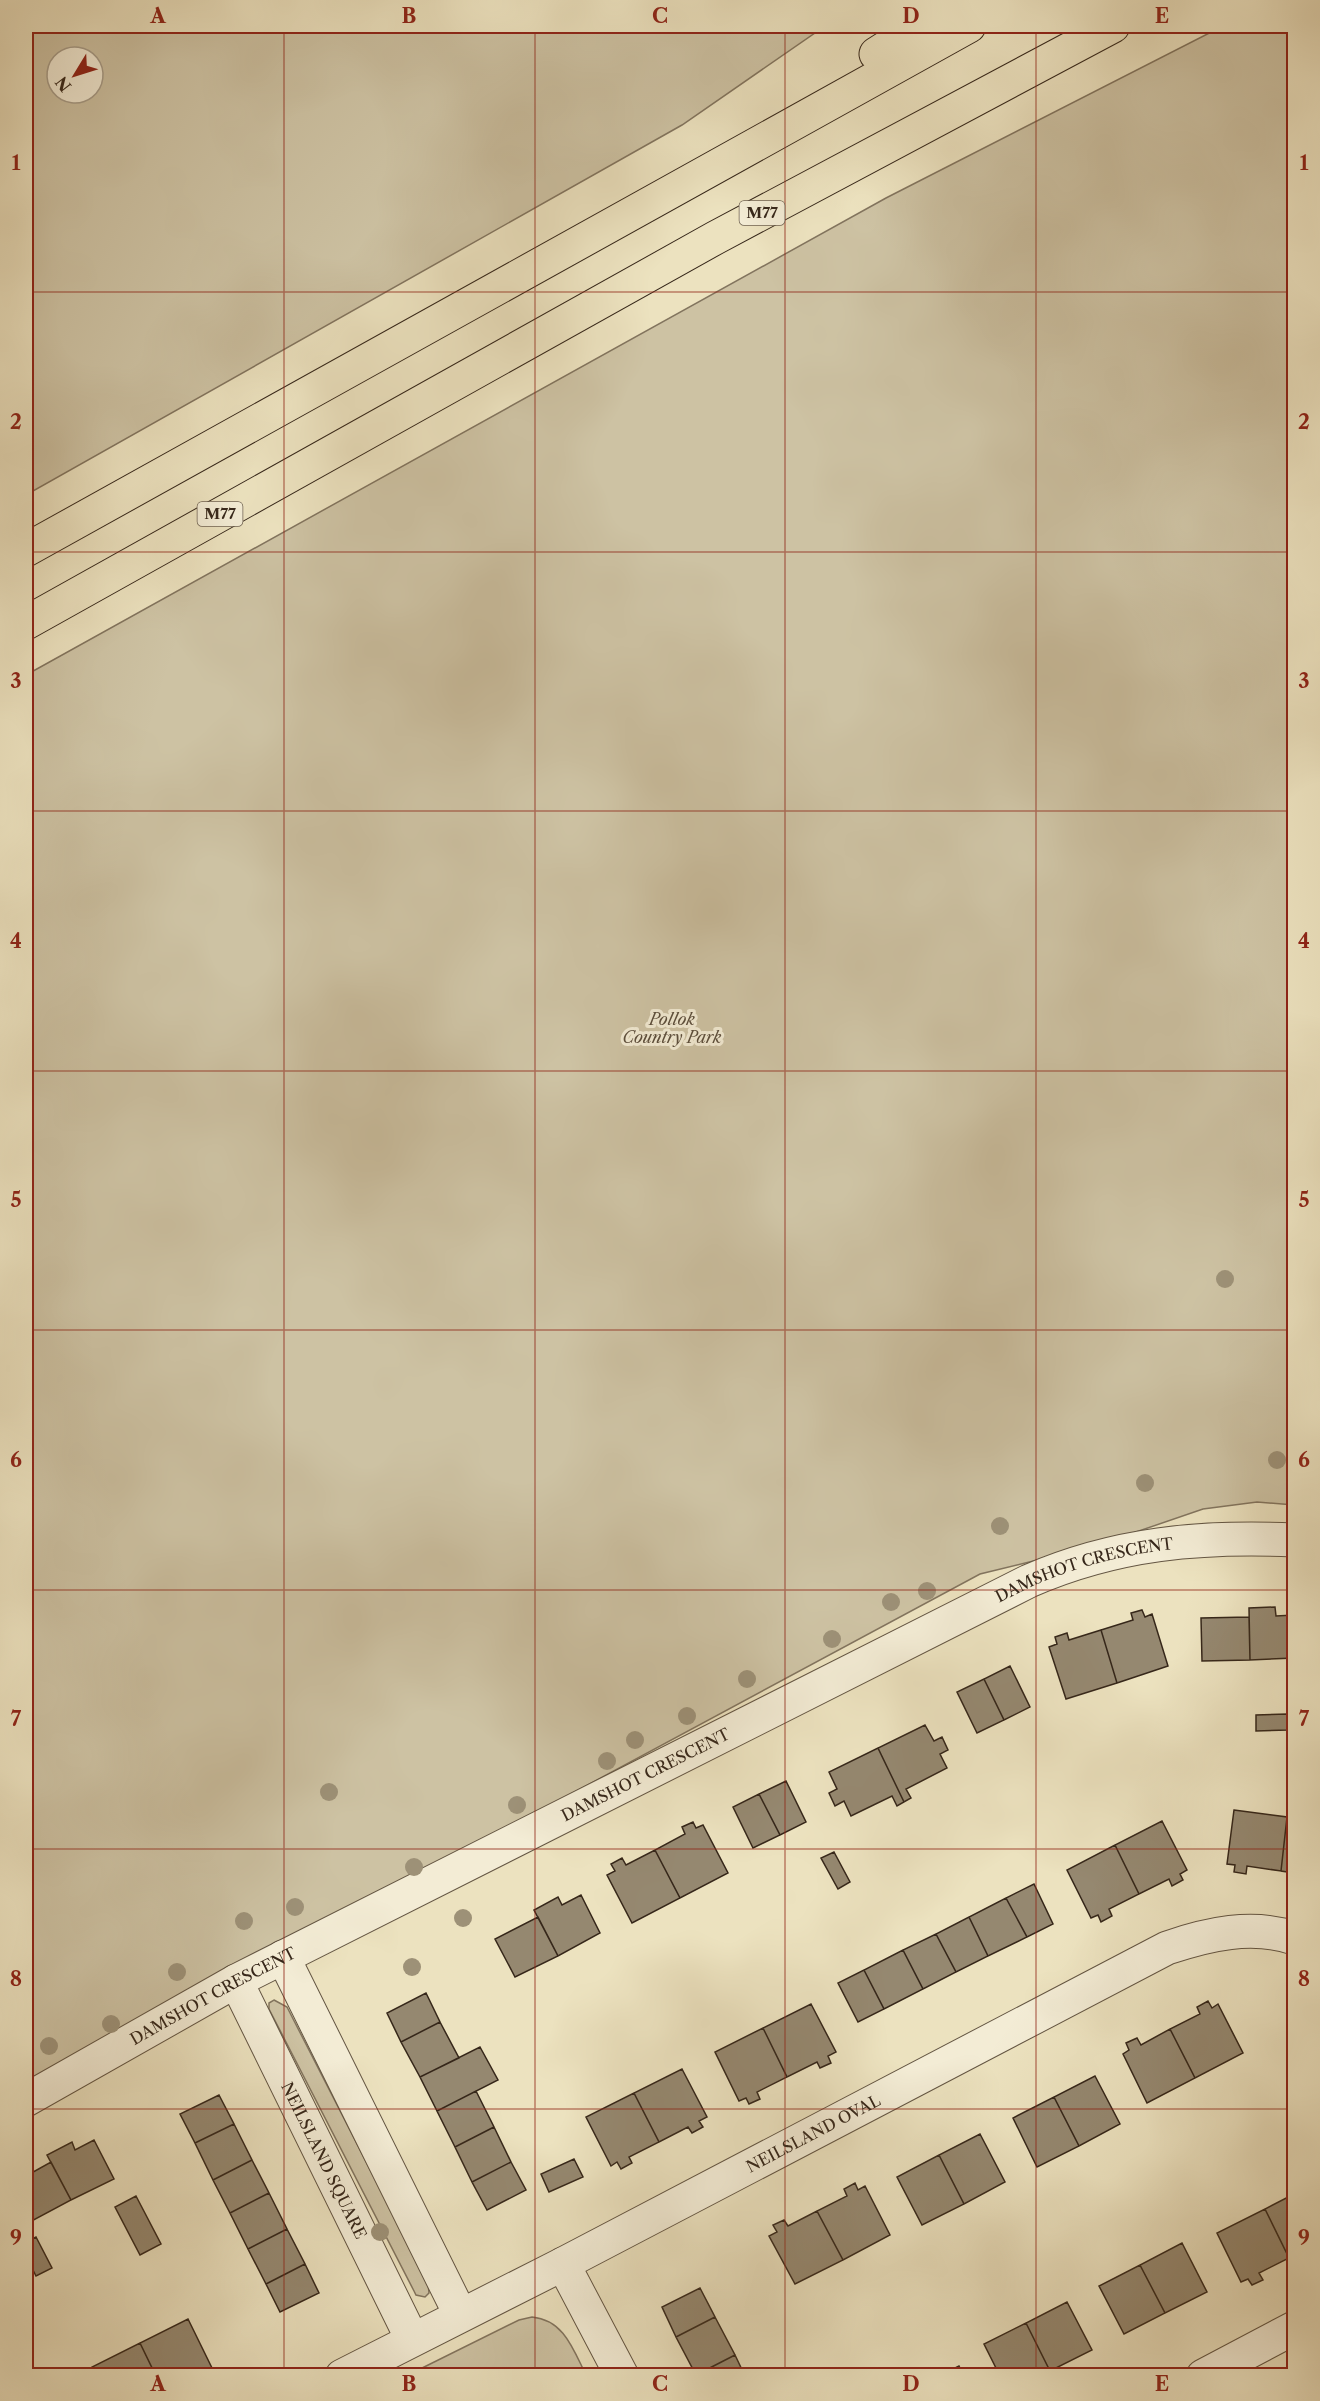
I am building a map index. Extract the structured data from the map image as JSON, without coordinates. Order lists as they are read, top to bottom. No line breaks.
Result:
{"streets":{"highway":["M77"],"street":["DAMSHOT CRESCENT","NEILSLAND OVAL","NEILSLAND SQUARE"]},"crossings":[["DAMSHOT CRESCENT","NEILSLAND SQUARE"],["NEILSLAND OVAL","NEILSLAND SQUARE"]],"parks":["Pollok Country Park"],"north":"bottom left","grid":{"columns":["A","B","C","D","E"],"rows":["1","2","3","4","5","6","7","8","9"]}}
